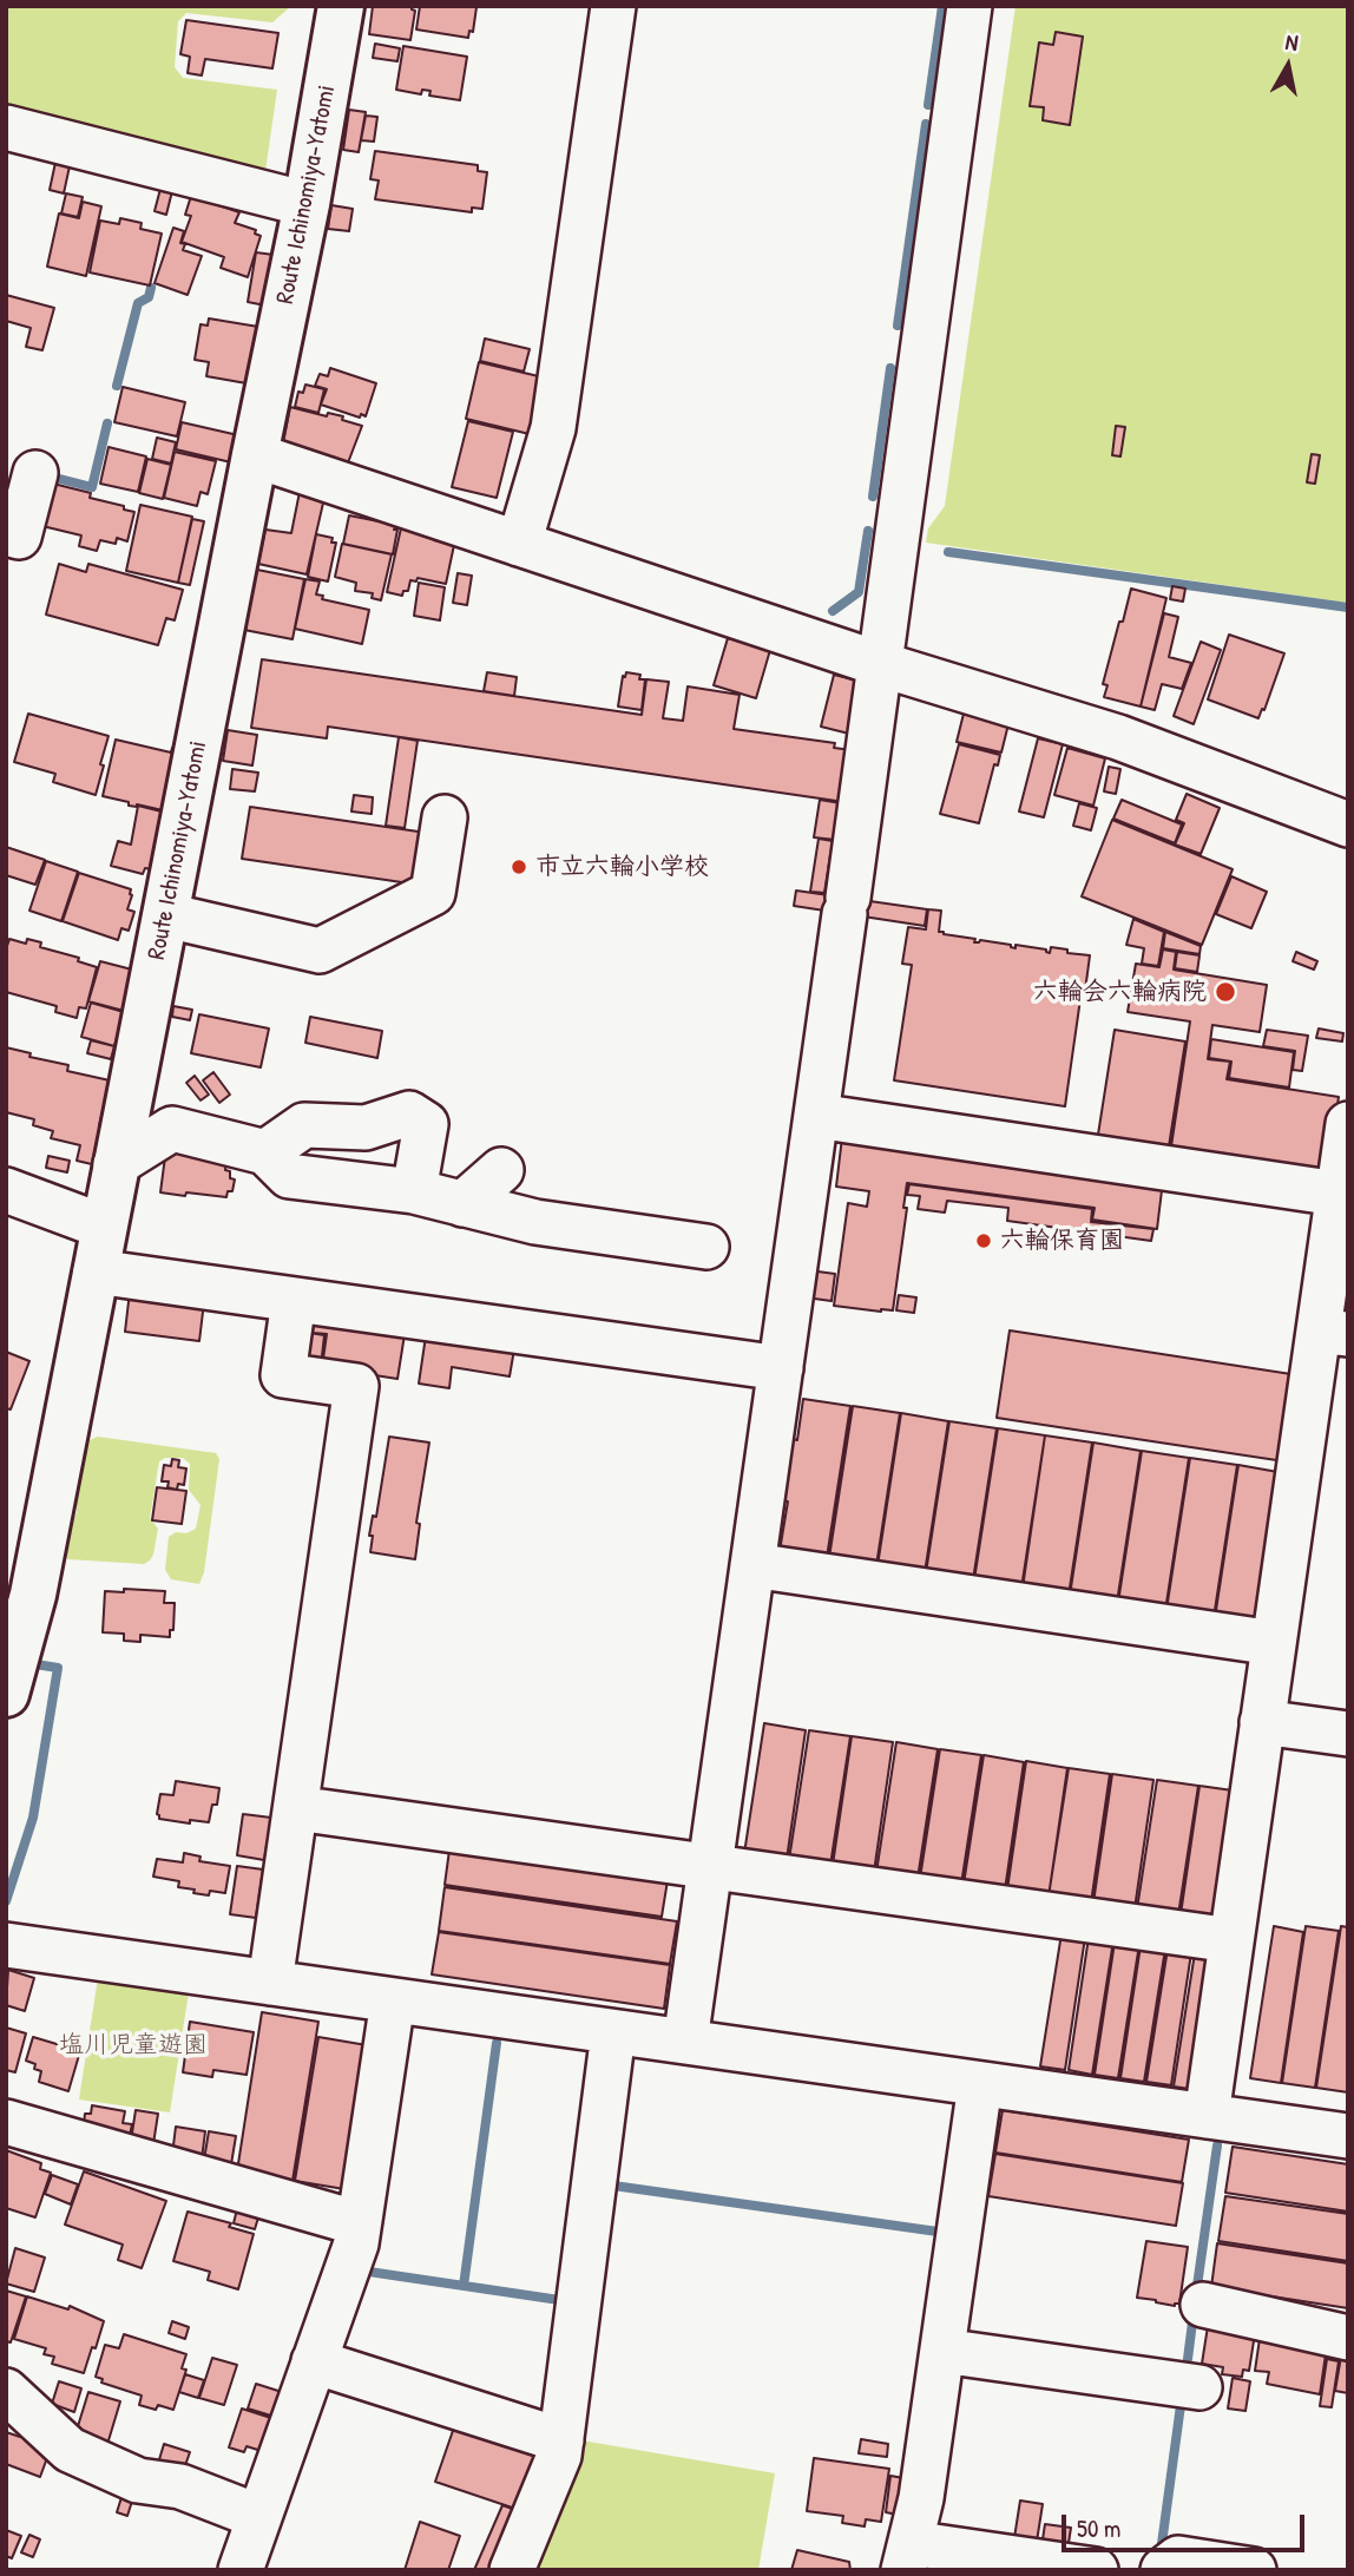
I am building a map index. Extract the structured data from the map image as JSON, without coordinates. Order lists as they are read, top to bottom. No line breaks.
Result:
{"streets":{"main road":["Route Ichinomiya-Yatomi"]},"parks":["塩川児童遊園"],"places":["市立六輪小学校","六輪会六輪病院","六輪保育園"],"scale_bar":"50 m","north":"top"}
